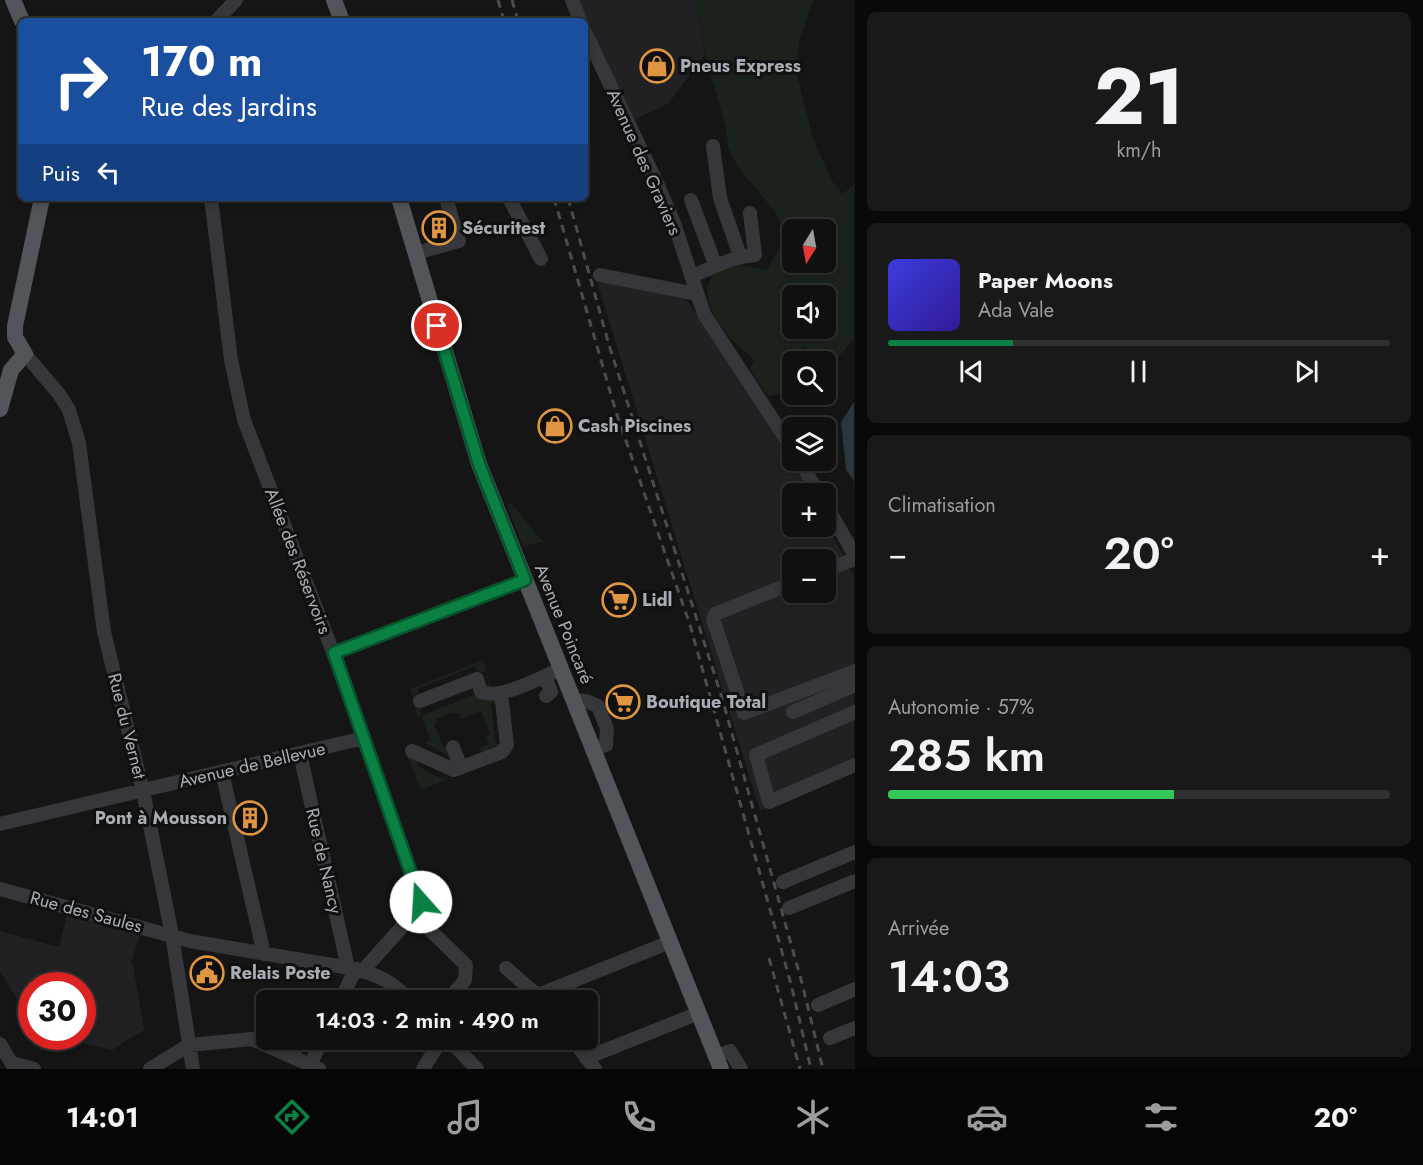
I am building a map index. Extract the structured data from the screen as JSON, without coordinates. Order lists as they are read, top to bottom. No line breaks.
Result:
{"streets":{"main road":["Avenue Poincaré"],"street":["Avenue des Graviers","Allée des Réservoirs","Rue du Vernet","Avenue de Bellevue","Rue de Nancy","Rue des Saules"]},"crossings":[["Allée des Réservoirs","Avenue de Bellevue"],["Rue du Vernet","Avenue de Bellevue"],["Rue du Vernet","Rue des Saules"],["Avenue de Bellevue","Rue de Nancy"]],"places":{"shop":["Pneus Express","Cash Piscines"],"building":["Sécuritest","Pont à Mousson"],"supermarket":["Lidl","Boutique Total"],"public building":["Relais Poste"]},"north":"bottom","page":{"tile":[["21","km/h"],"Climatisation",["Autonomie · 57%","285 km"],["Arrivée","14:03"]],"turn":["170 m","Rue des Jardins"],"then":"Puis","map_buttons":["+","−"],"song":["Paper Moons","Ada Vale"],"heat":["−","20°","+"],"limit":"30","trip":"14:03 · 2 min · 490 m","tabs":["14:01","20°"]}}
